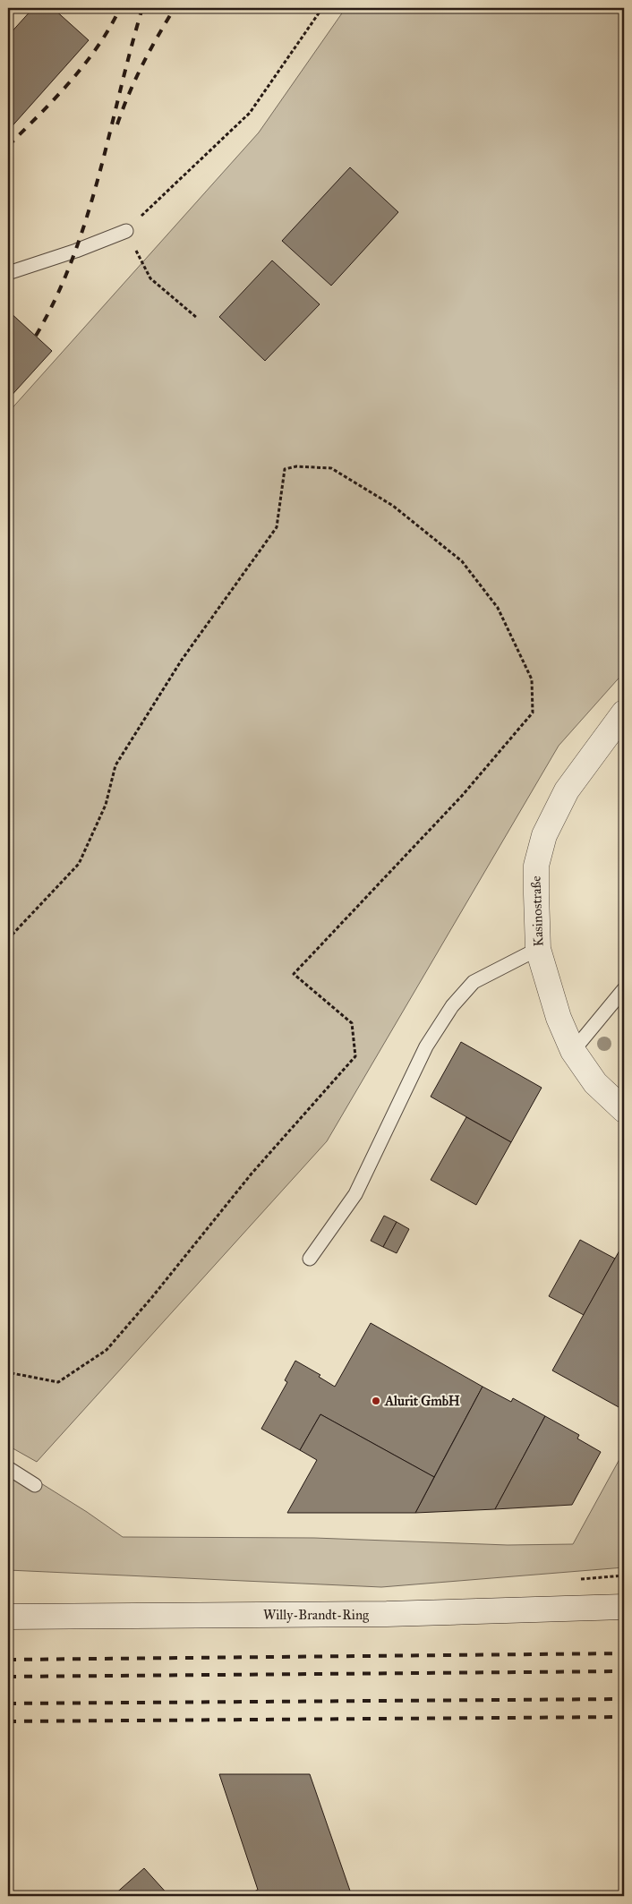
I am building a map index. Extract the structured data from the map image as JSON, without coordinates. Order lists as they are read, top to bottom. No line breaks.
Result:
{"streets":{"main road":["Kasinostraße","Willy-Brandt-Ring"]},"places":["Alurit GmbH"]}
